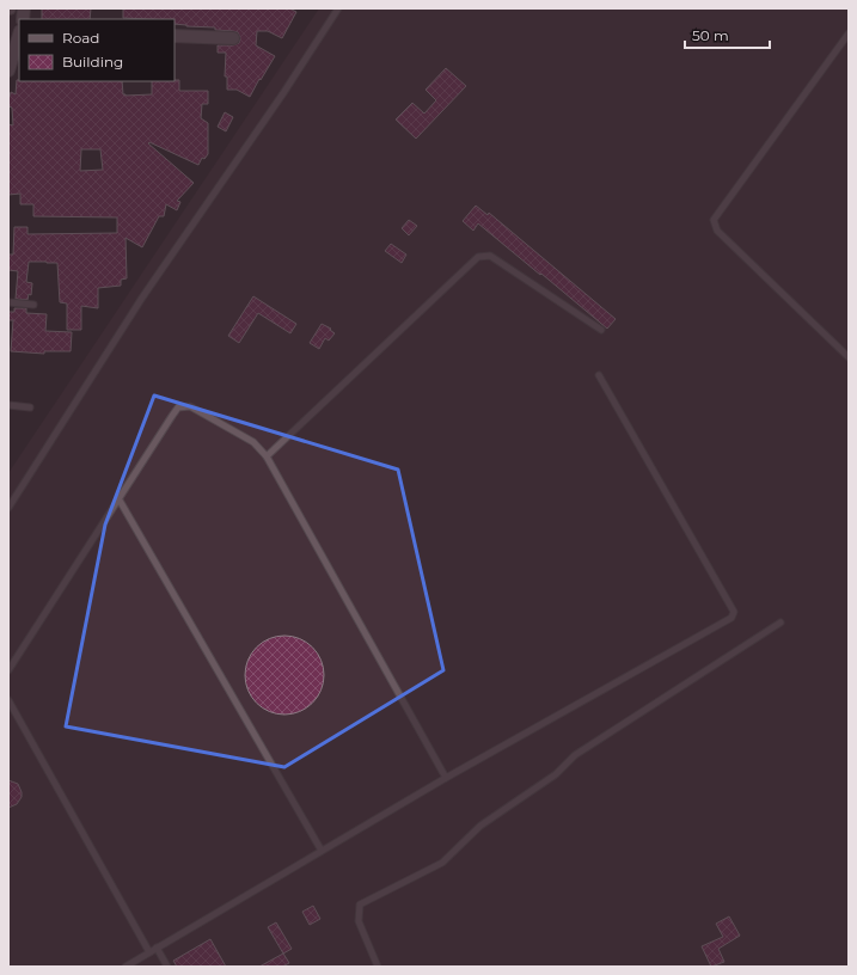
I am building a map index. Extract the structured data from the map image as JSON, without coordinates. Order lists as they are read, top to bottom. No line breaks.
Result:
{"legend":["Road","Building"],"scale_bar":"50 m"}
